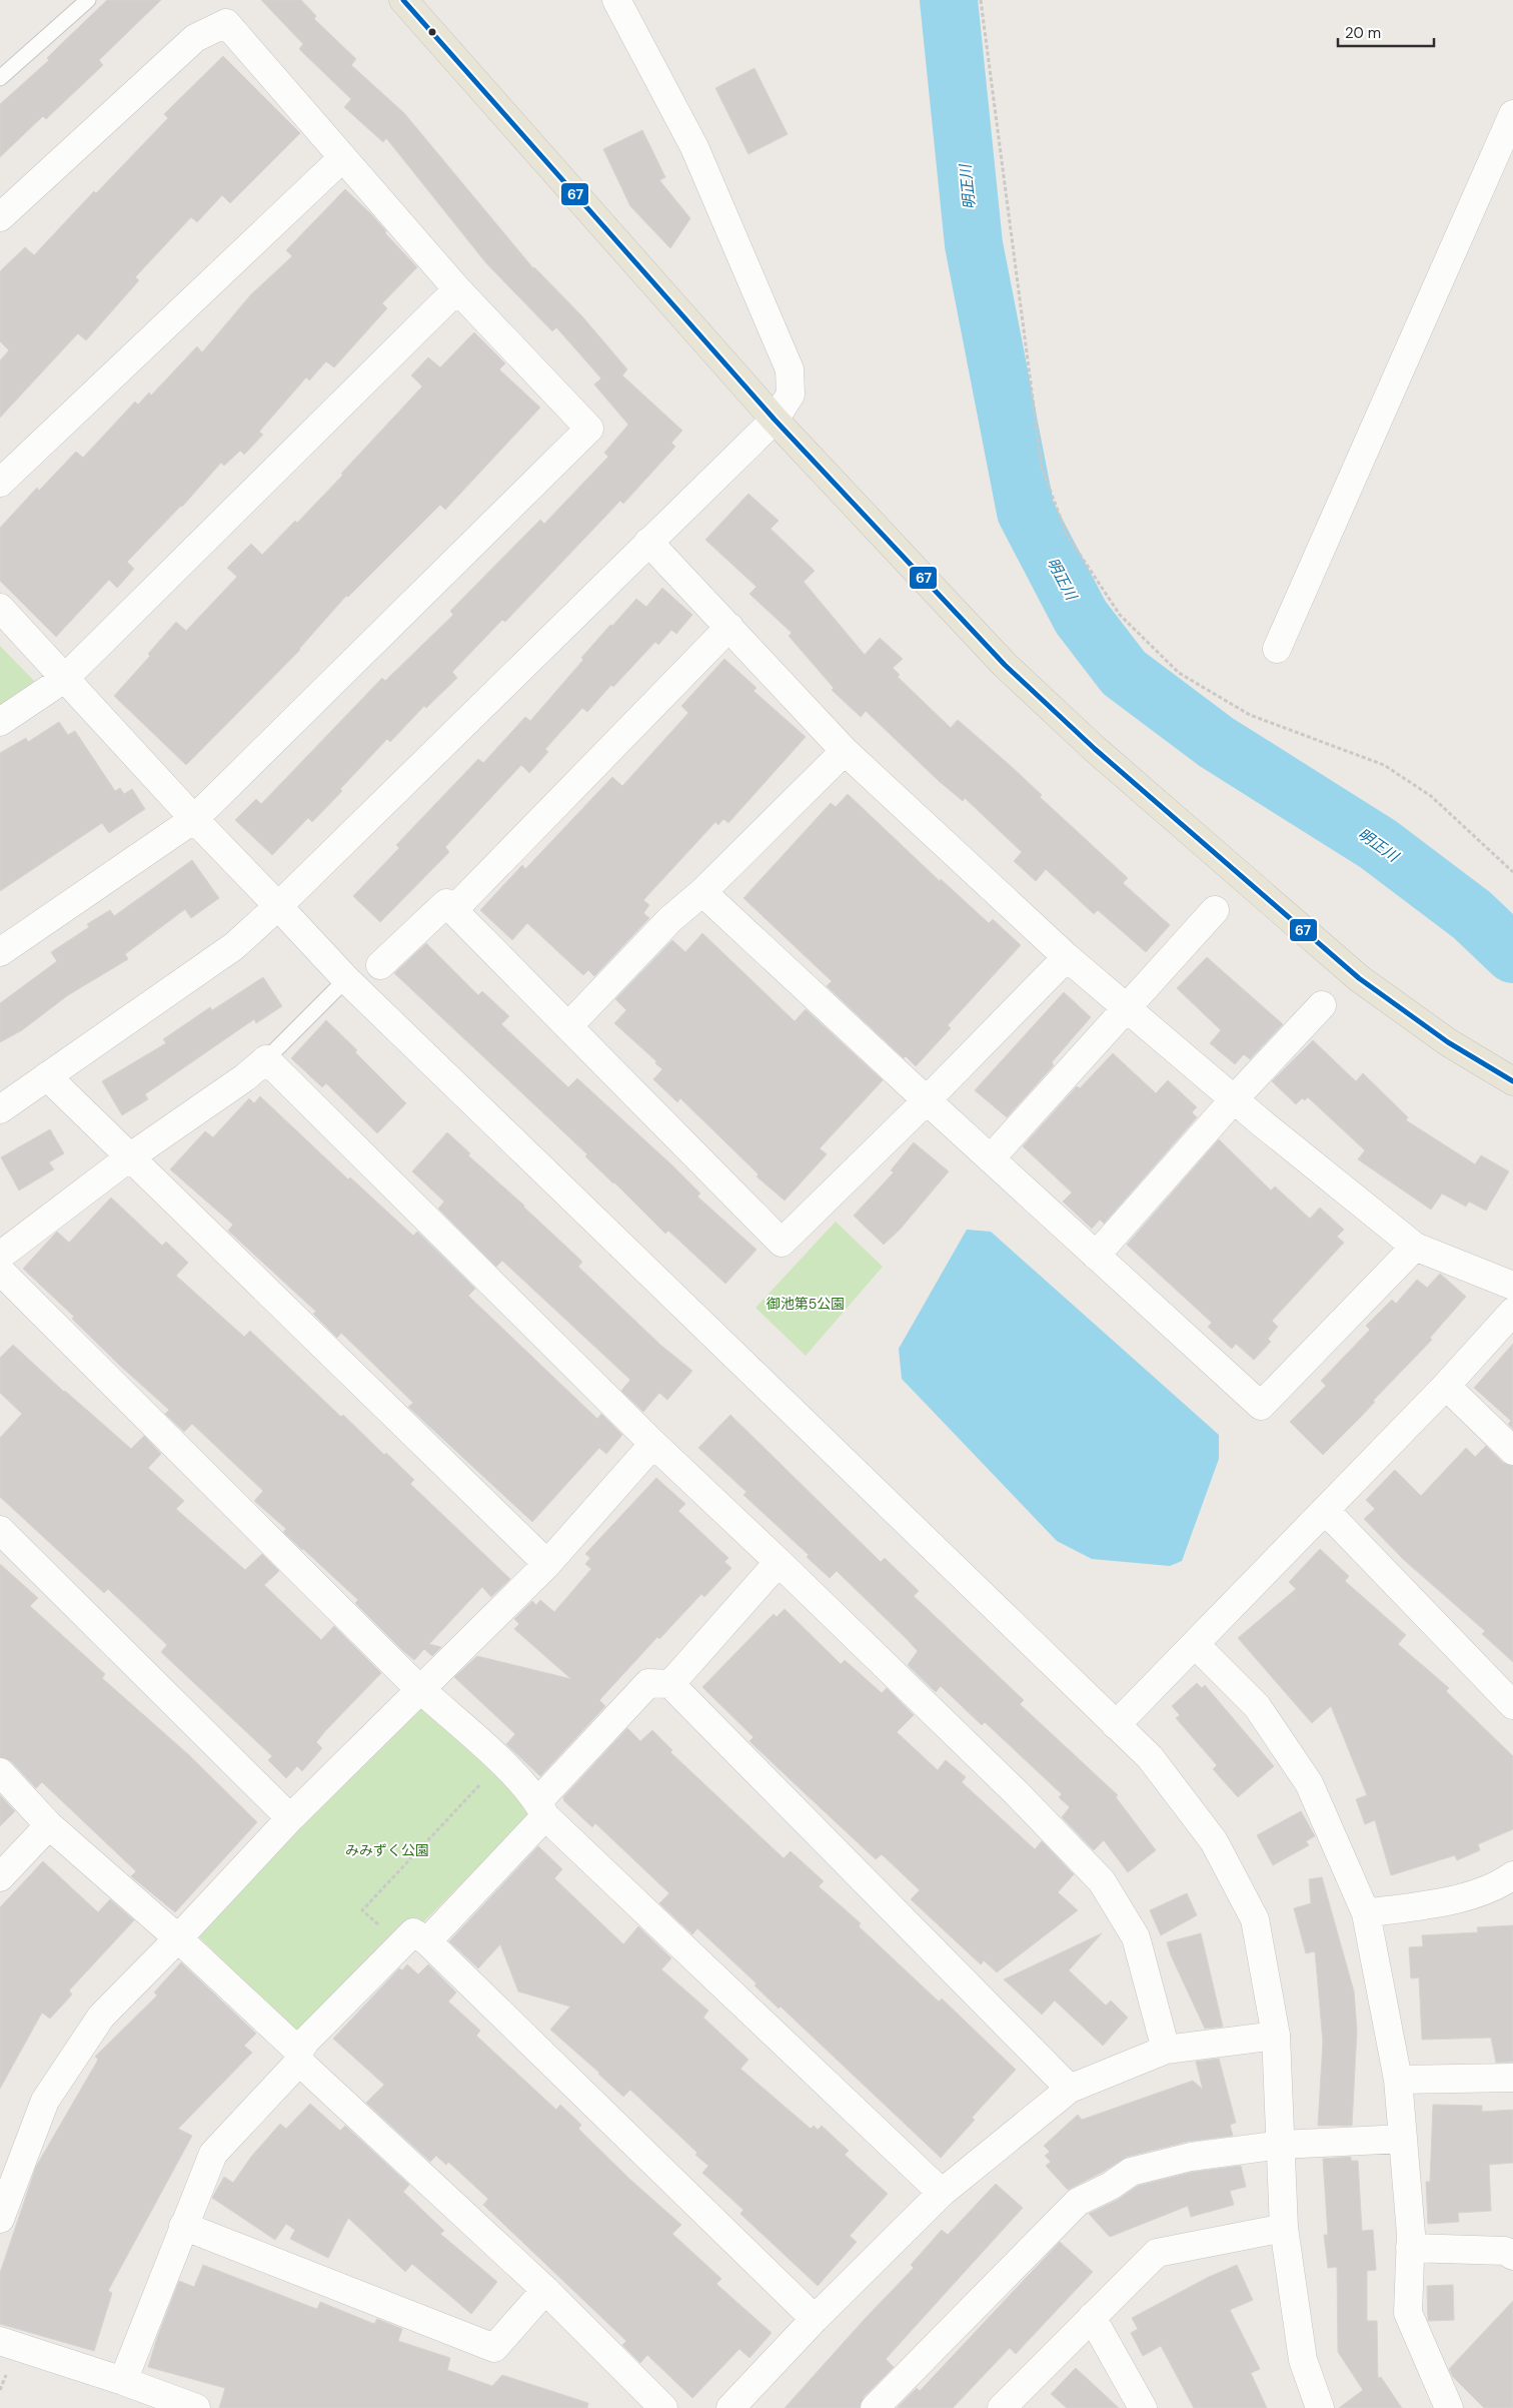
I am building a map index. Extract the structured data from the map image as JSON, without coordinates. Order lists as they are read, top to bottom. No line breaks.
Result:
{"water":["明正川"],"parks":["御池第5公園","みみずく公園"],"lines":["transit line 67"],"scale_bar":"20 m"}
